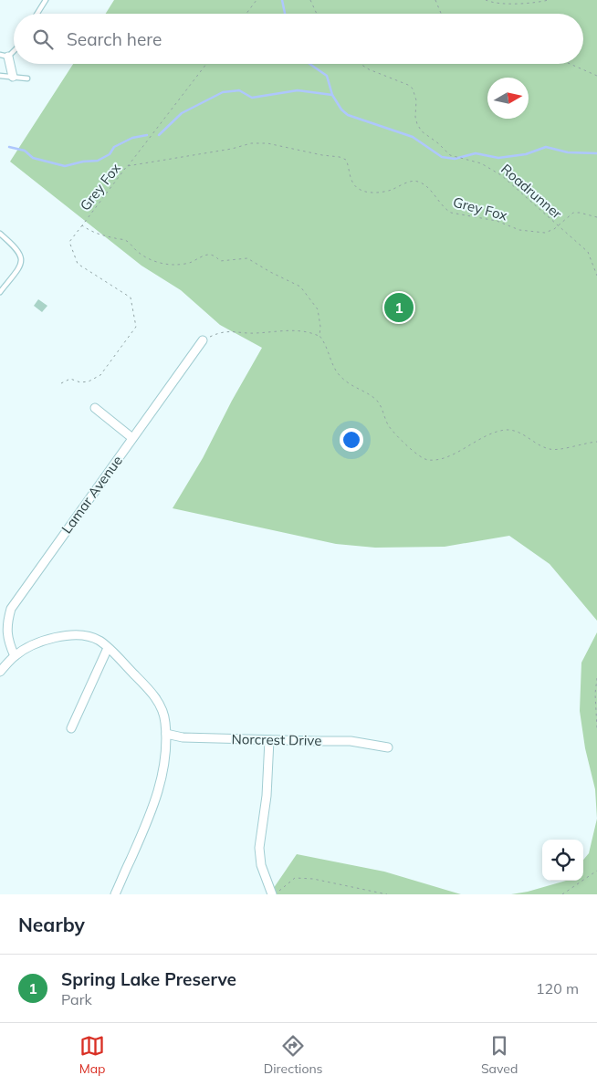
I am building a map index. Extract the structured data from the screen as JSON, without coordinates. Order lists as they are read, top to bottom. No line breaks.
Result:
{"streets":{"street":["Lamar Avenue","Norcrest Drive"],"path":["Grey Fox","Roadrunner"]},"crossings":[["Grey Fox","Roadrunner"]],"north":"right","page":{"search":"Search here","pins":"1","heading":"Nearby","list":[{"mark":"1","name":"Spring Lake Preserve","note":"Park","value":"120 m"}],"nav":["Map","Directions","Saved"]}}
